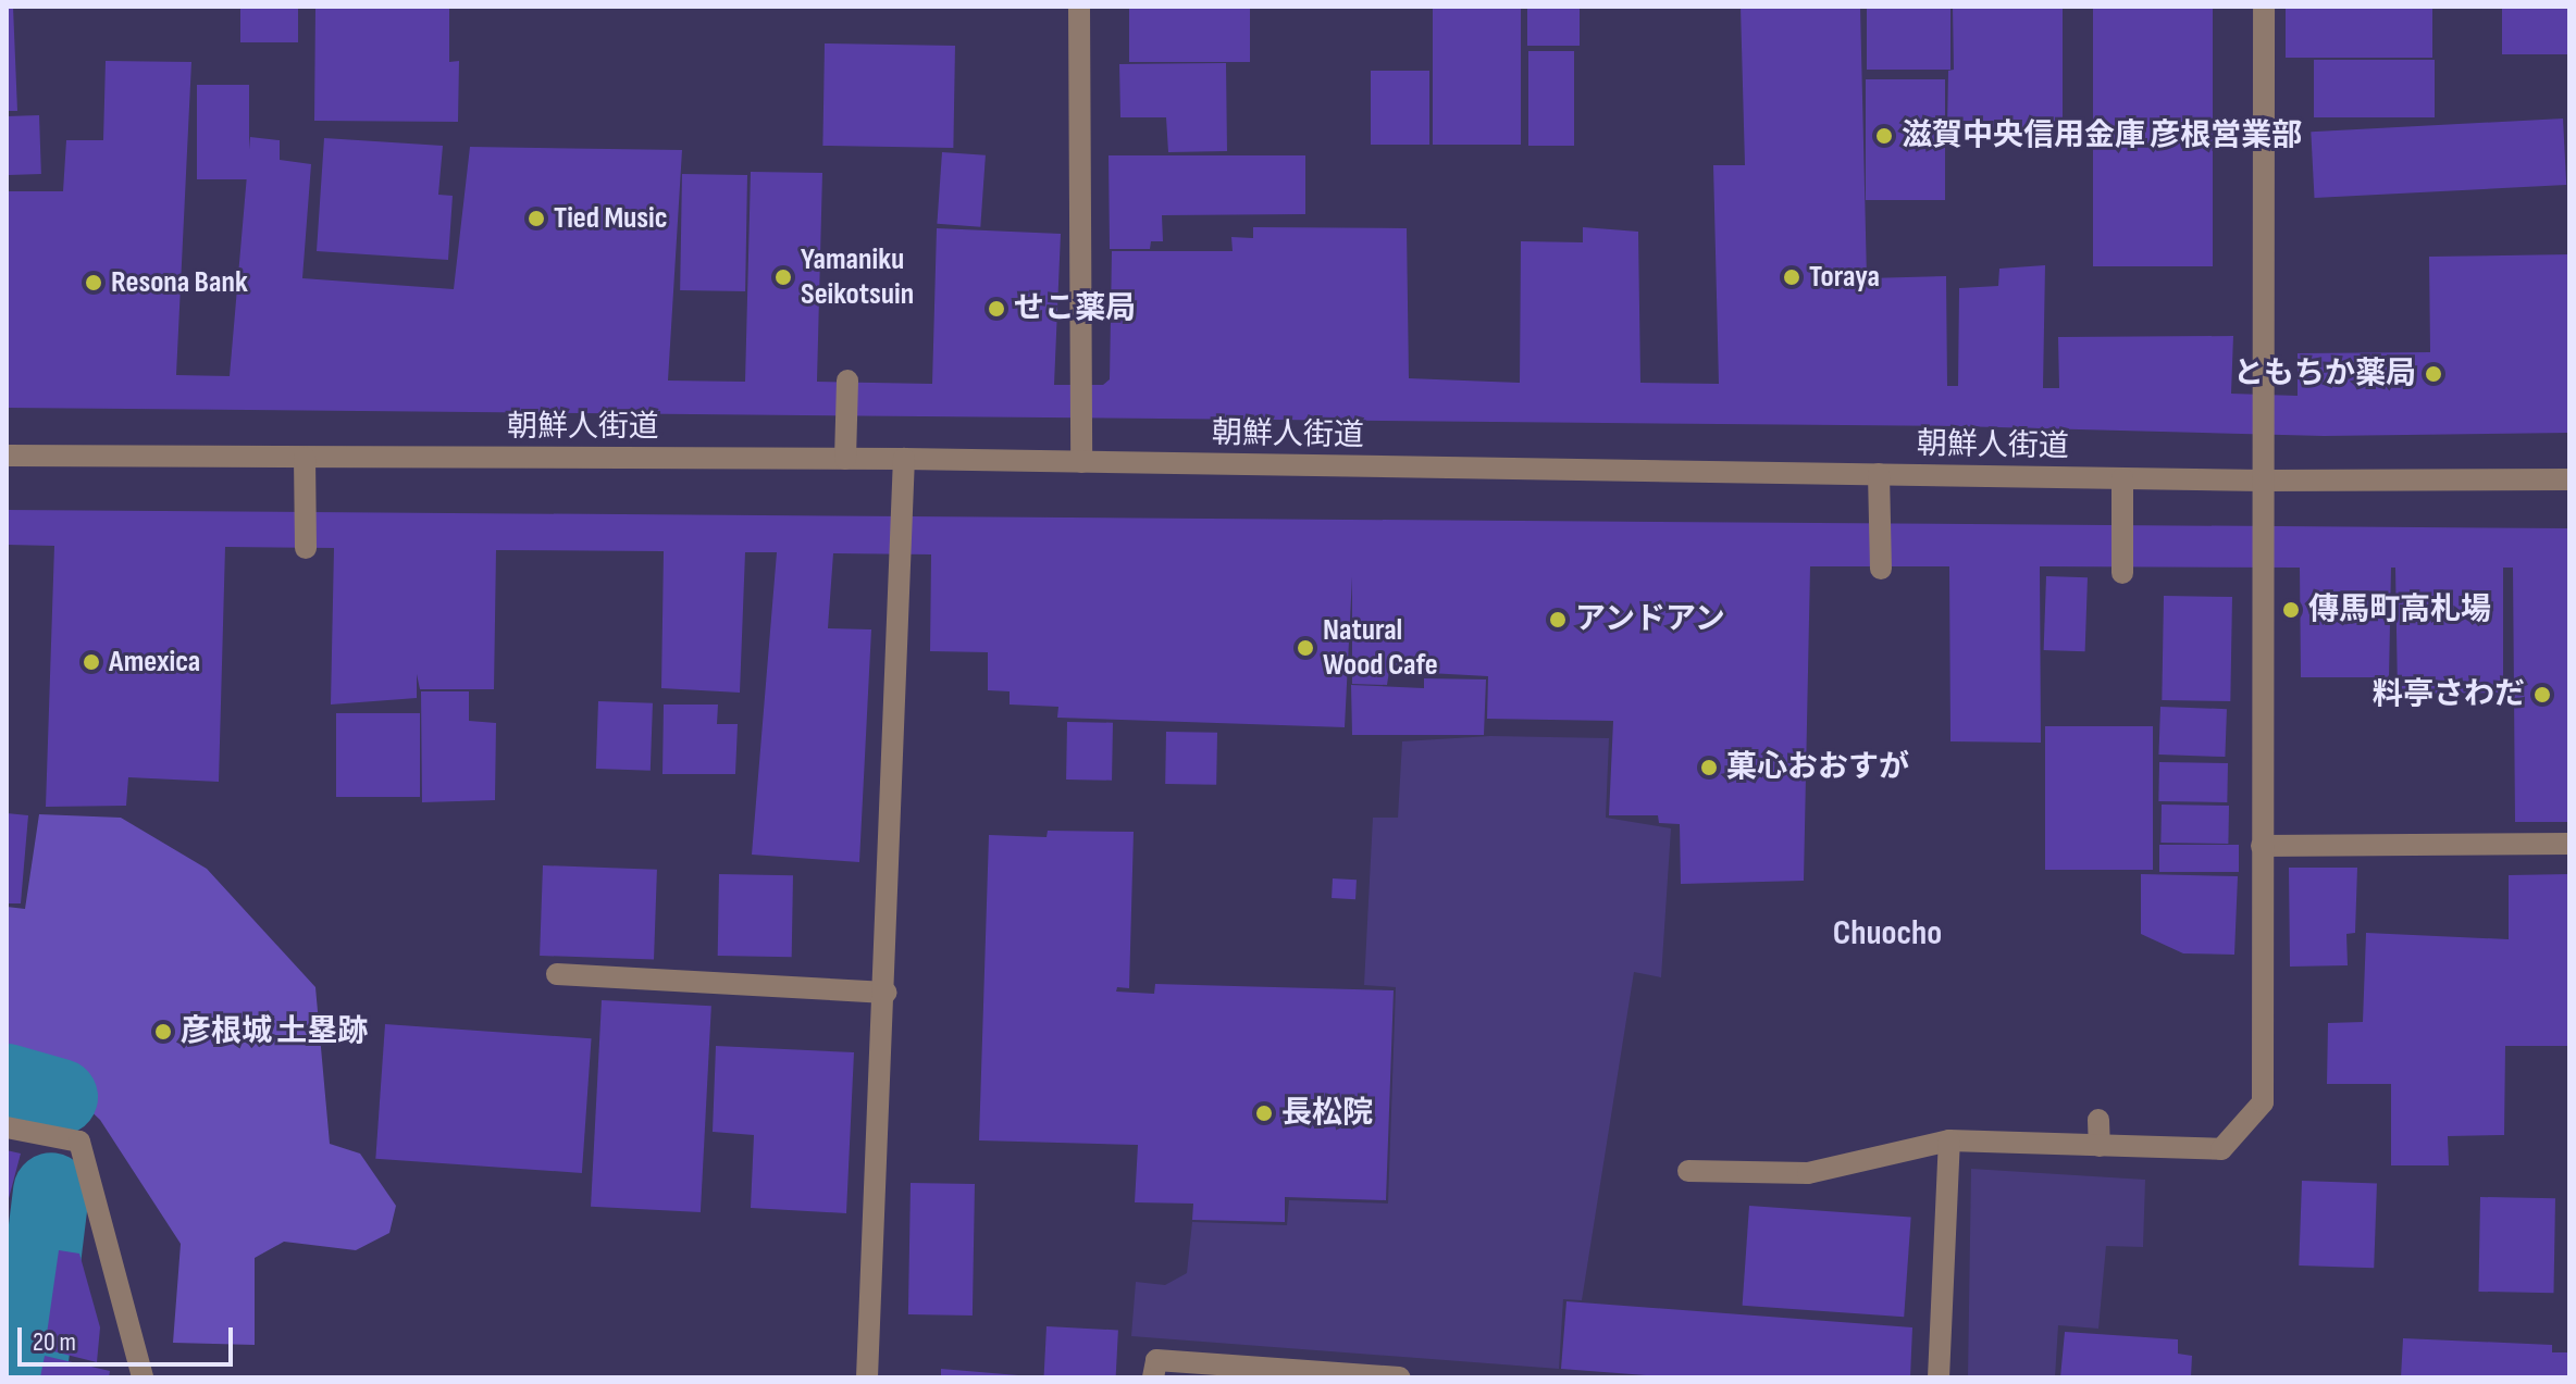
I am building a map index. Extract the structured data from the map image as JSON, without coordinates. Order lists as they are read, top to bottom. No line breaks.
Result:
{"streets":{"street":["朝鮮人街道"]},"districts":["Chuocho"],"places":["滋賀中央信用金庫 彦根営業部","Tied Music","Yamaniku Seikotsuin","Toraya","Resona Bank","せこ薬局","ともちか薬局","傳馬町高札場","アンドアン","Natural Wood Cafe","Amexica","料亭さわだ","菓心おおすが","彦根城 土塁跡","長松院"],"scale_bar":"20 m"}
